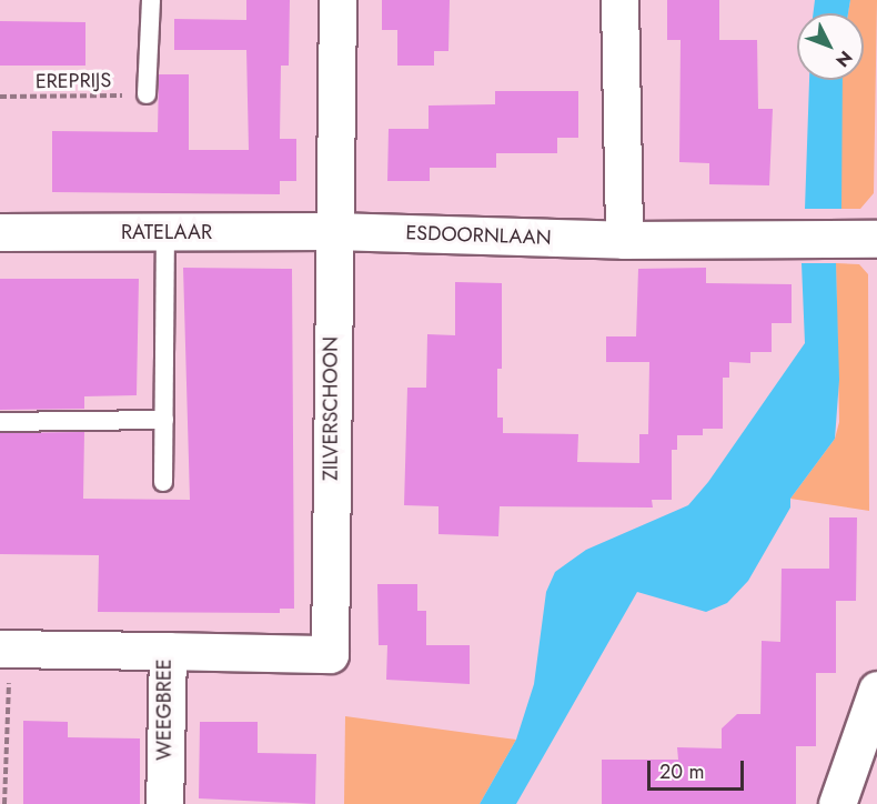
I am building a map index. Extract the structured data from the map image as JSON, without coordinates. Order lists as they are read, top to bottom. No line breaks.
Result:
{"streets":{"street":["RATELAAR","ESDOORNLAAN","ZILVERSCHOON","WEEGBREE"],"path":["EREPRIJS"]},"crossings":[["RATELAAR","ESDOORNLAAN"],["RATELAAR","ZILVERSCHOON"],["ESDOORNLAAN","ZILVERSCHOON"],["ZILVERSCHOON","WEEGBREE"]],"scale_bar":"20 m","north":"bottom right"}
